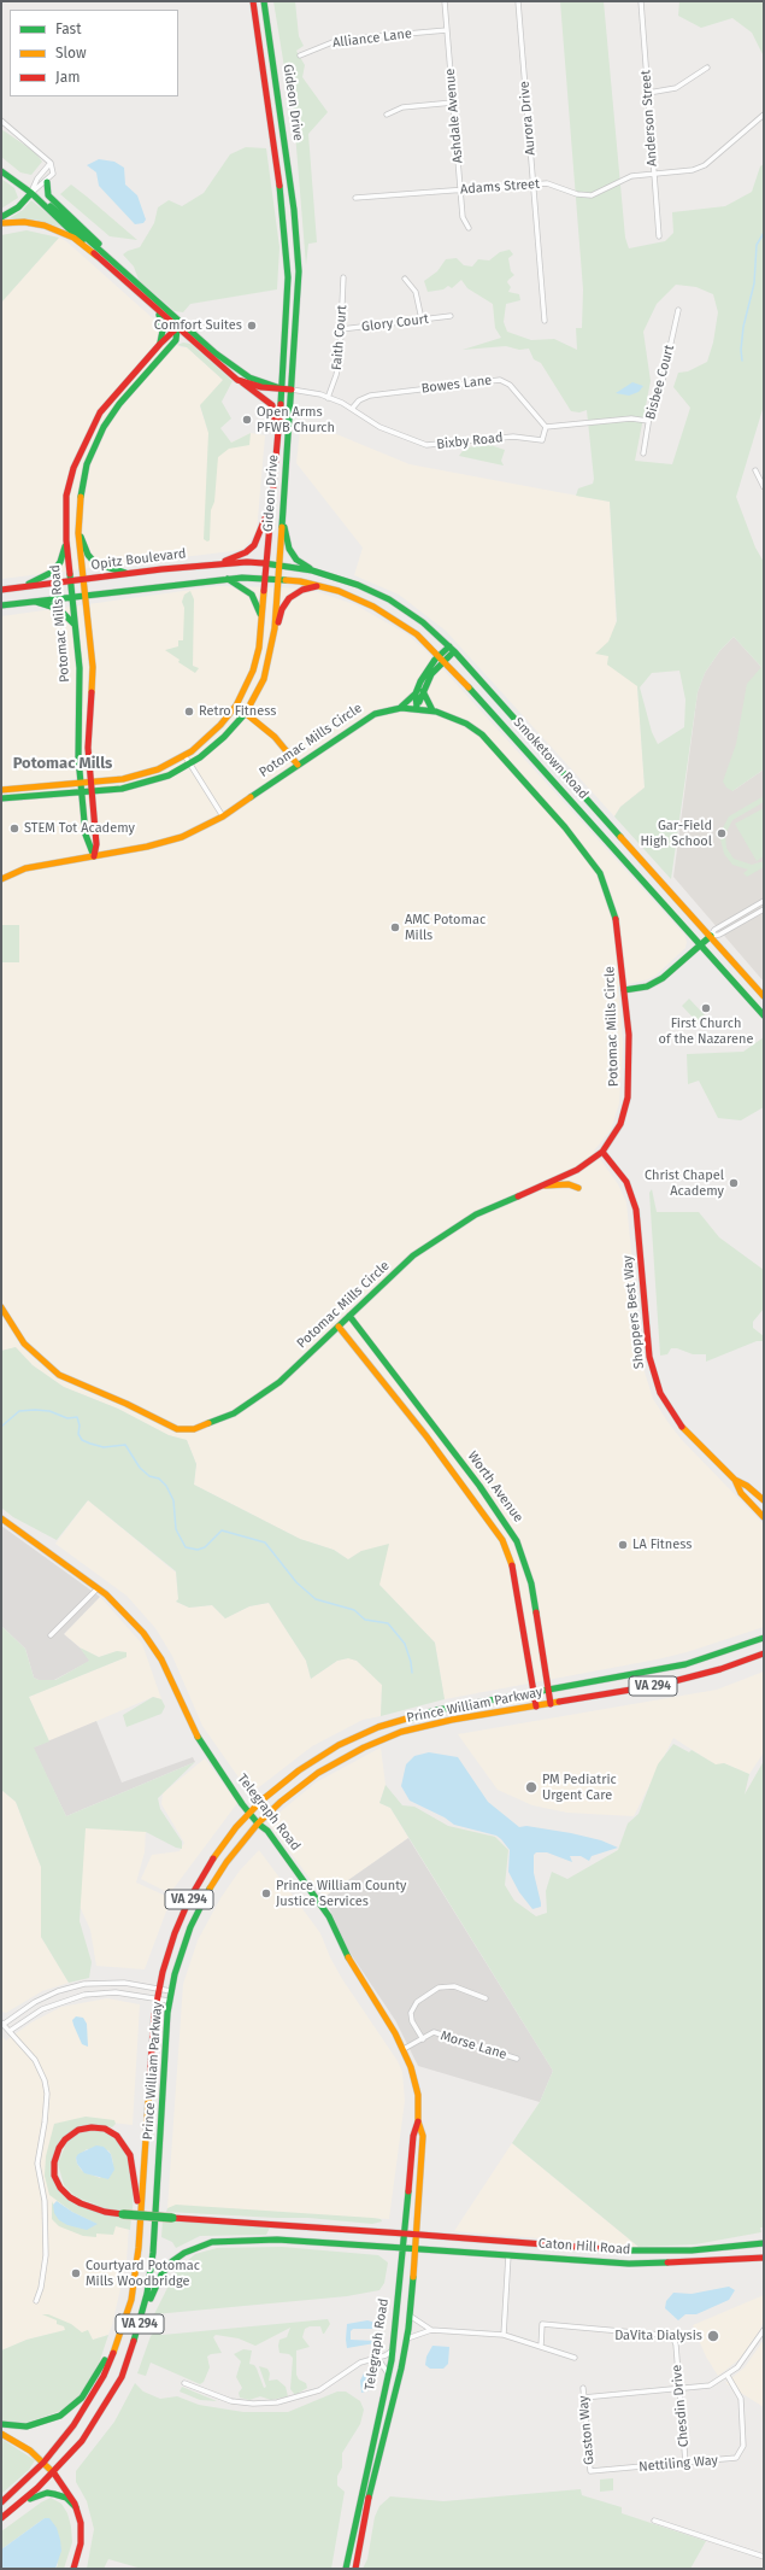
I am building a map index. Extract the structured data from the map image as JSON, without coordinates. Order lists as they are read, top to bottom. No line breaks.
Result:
{"streets":{"main road":["Gideon Drive","Opitz Boulevard","Potomac Mills Road","Potomac Mills Circle","Smoketown Road","Shoppers Best Way","Worth Avenue","VA 294","Prince William Parkway","Telegraph Road","Caton Hill Road"],"street":["Alliance Lane","Ashdale Avenue","Aurora Drive","Anderson Street","Adams Street","Glory Court","Faith Court","Bisbee Court","Bowes Lane","Bixby Road","Morse Lane","Chesdin Drive","Gaston Way","Nettiling Way"]},"crossings":[["Alliance Lane","Ashdale Avenue"],["Gideon Drive","Bixby Road"],["Gideon Drive","Opitz Boulevard"],["Gideon Drive","Potomac Mills Road"],["Gideon Drive","Smoketown Road"],["Ashdale Avenue","Adams Street"],["Aurora Drive","Adams Street"],["Anderson Street","Adams Street"],["Glory Court","Faith Court"],["Faith Court","Bixby Road"],["Bowes Lane","Bixby Road"],["Opitz Boulevard","Potomac Mills Road"],["Opitz Boulevard","Smoketown Road"],["Potomac Mills Road","Potomac Mills Circle"],["Potomac Mills Circle","Shoppers Best Way"],["Potomac Mills Circle","Worth Avenue"],["Worth Avenue","Prince William Parkway"],["Prince William Parkway","Telegraph Road"],["Prince William Parkway","Caton Hill Road"],["Telegraph Road","Morse Lane"],["Telegraph Road","Caton Hill Road"],["Chesdin Drive","Nettiling Way"],["Gaston Way","Nettiling Way"]],"districts":["Potomac Mills"],"places":["Comfort Suites","Open Arms PFWB Church","Retro Fitness","STEM Tot Academy","Gar-Field High School","AMC Potomac Mills","First Church of the Nazarene","Christ Chapel Academy","LA Fitness","PM Pediatric Urgent Care","Prince William County Justice Services","Courtyard Potomac Mills Woodbridge","DaVita Dialysis"],"legend":["Fast","Slow","Jam"]}
